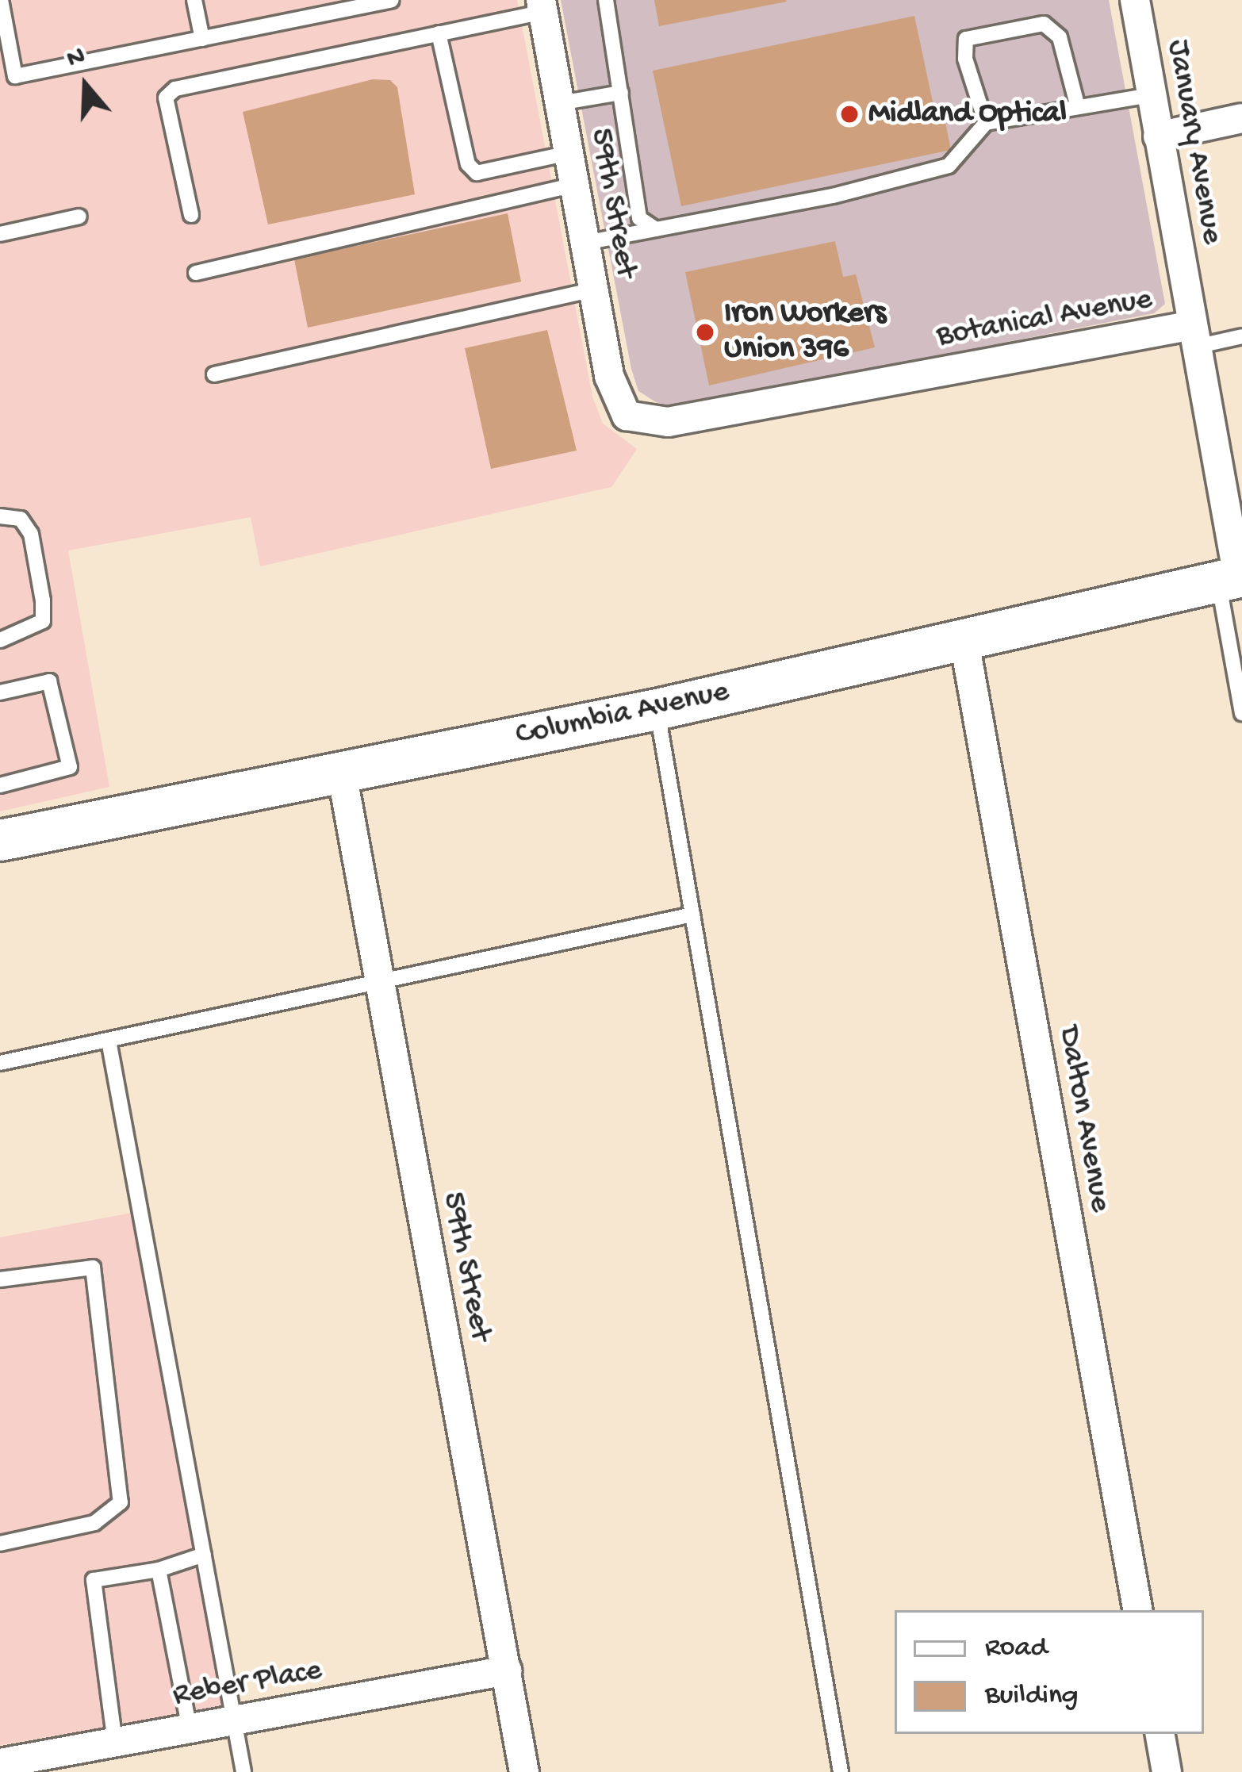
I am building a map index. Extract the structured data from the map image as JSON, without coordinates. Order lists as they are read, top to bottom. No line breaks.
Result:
{"streets":{"street":["January Avenue","59th Street","Botanical Avenue","Columbia Avenue","Dalton Avenue","Reber Place"]},"crossings":[["January Avenue","Botanical Avenue"],["January Avenue","Columbia Avenue"],["59th Street","Botanical Avenue"],["59th Street","Columbia Avenue"],["59th Street","Reber Place"],["Columbia Avenue","Dalton Avenue"]],"places":["Midland Optical","Iron Workers Union 396"],"legend":["Road","Building"],"north":"top"}
